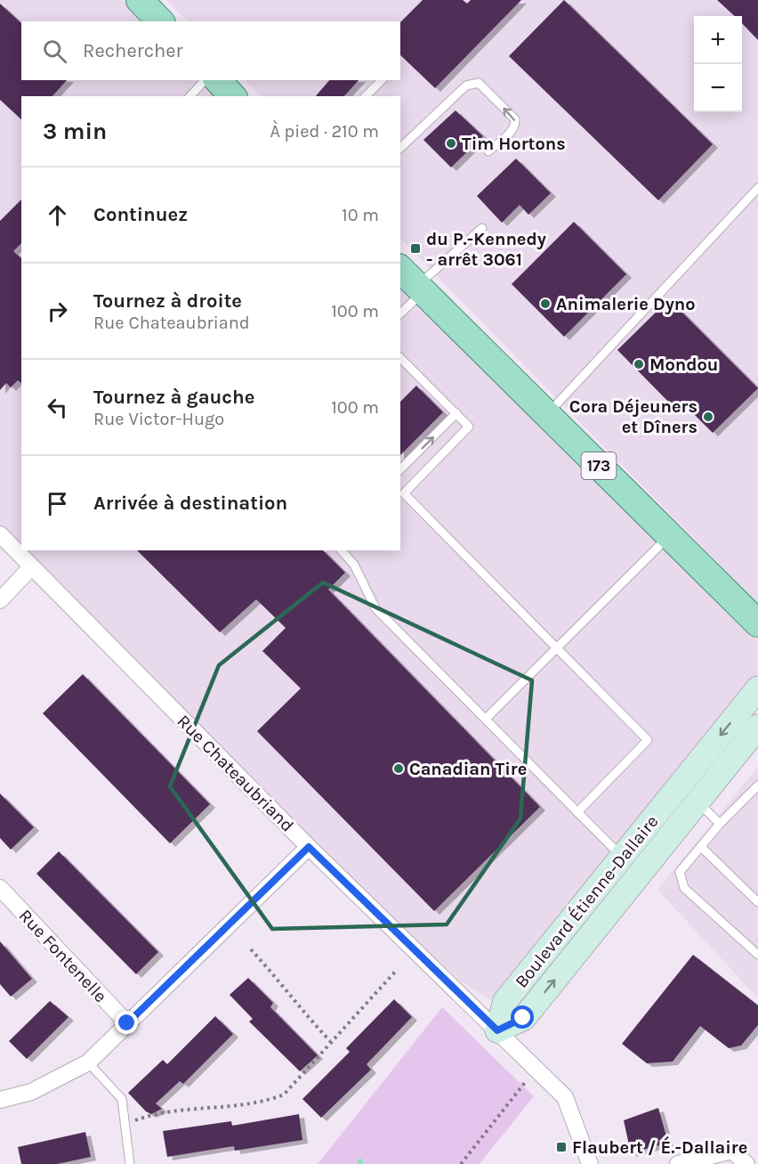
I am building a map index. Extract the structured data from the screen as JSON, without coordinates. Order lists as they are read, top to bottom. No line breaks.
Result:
{"streets":{"main road":["173"],"street":["Rue Chateaubriand","Boulevard Étienne-Dallaire","Rue Fontenelle"]},"crossings":[["Rue Chateaubriand","Boulevard Étienne-Dallaire"]],"places":{"other":["Tim Hortons","Animalerie Dyno","Mondou","Cora Déjeuners et Dîners","Canadian Tire"],"transit":["du P.-Kennedy - arrêt 3061","Flaubert / É.-Dallaire"]},"page":{"map_buttons":["+","−"],"search":"Rechercher","heading":["3 min","À pied · 210 m"],"list":[["Continuez","10 m"],["Tournez à droite","Rue Chateaubriand","100 m"],["Tournez à gauche","Rue Victor-Hugo","100 m"],"Arrivée à destination"]}}
